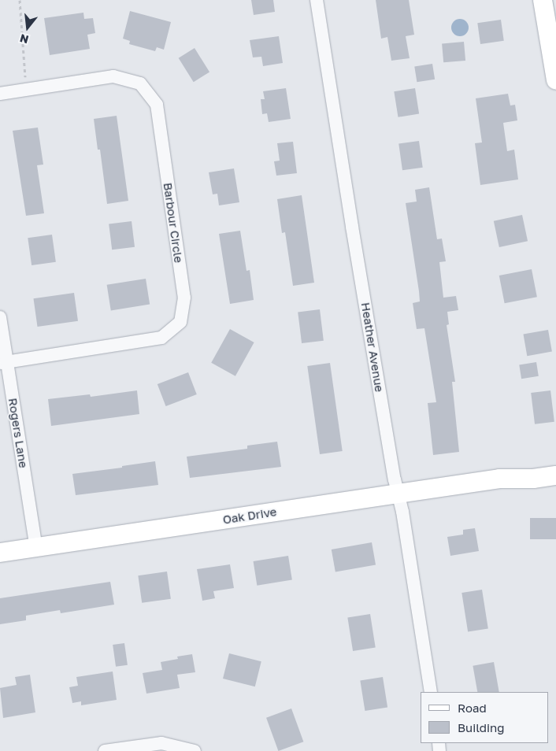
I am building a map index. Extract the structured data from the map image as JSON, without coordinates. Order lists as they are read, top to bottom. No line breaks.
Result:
{"streets":{"street":["Barbour Circle","Heather Avenue","Rogers Lane","Oak Drive"]},"crossings":[["Barbour Circle","Rogers Lane"],["Heather Avenue","Oak Drive"],["Rogers Lane","Oak Drive"]],"legend":["Road","Building"],"north":"bottom"}
